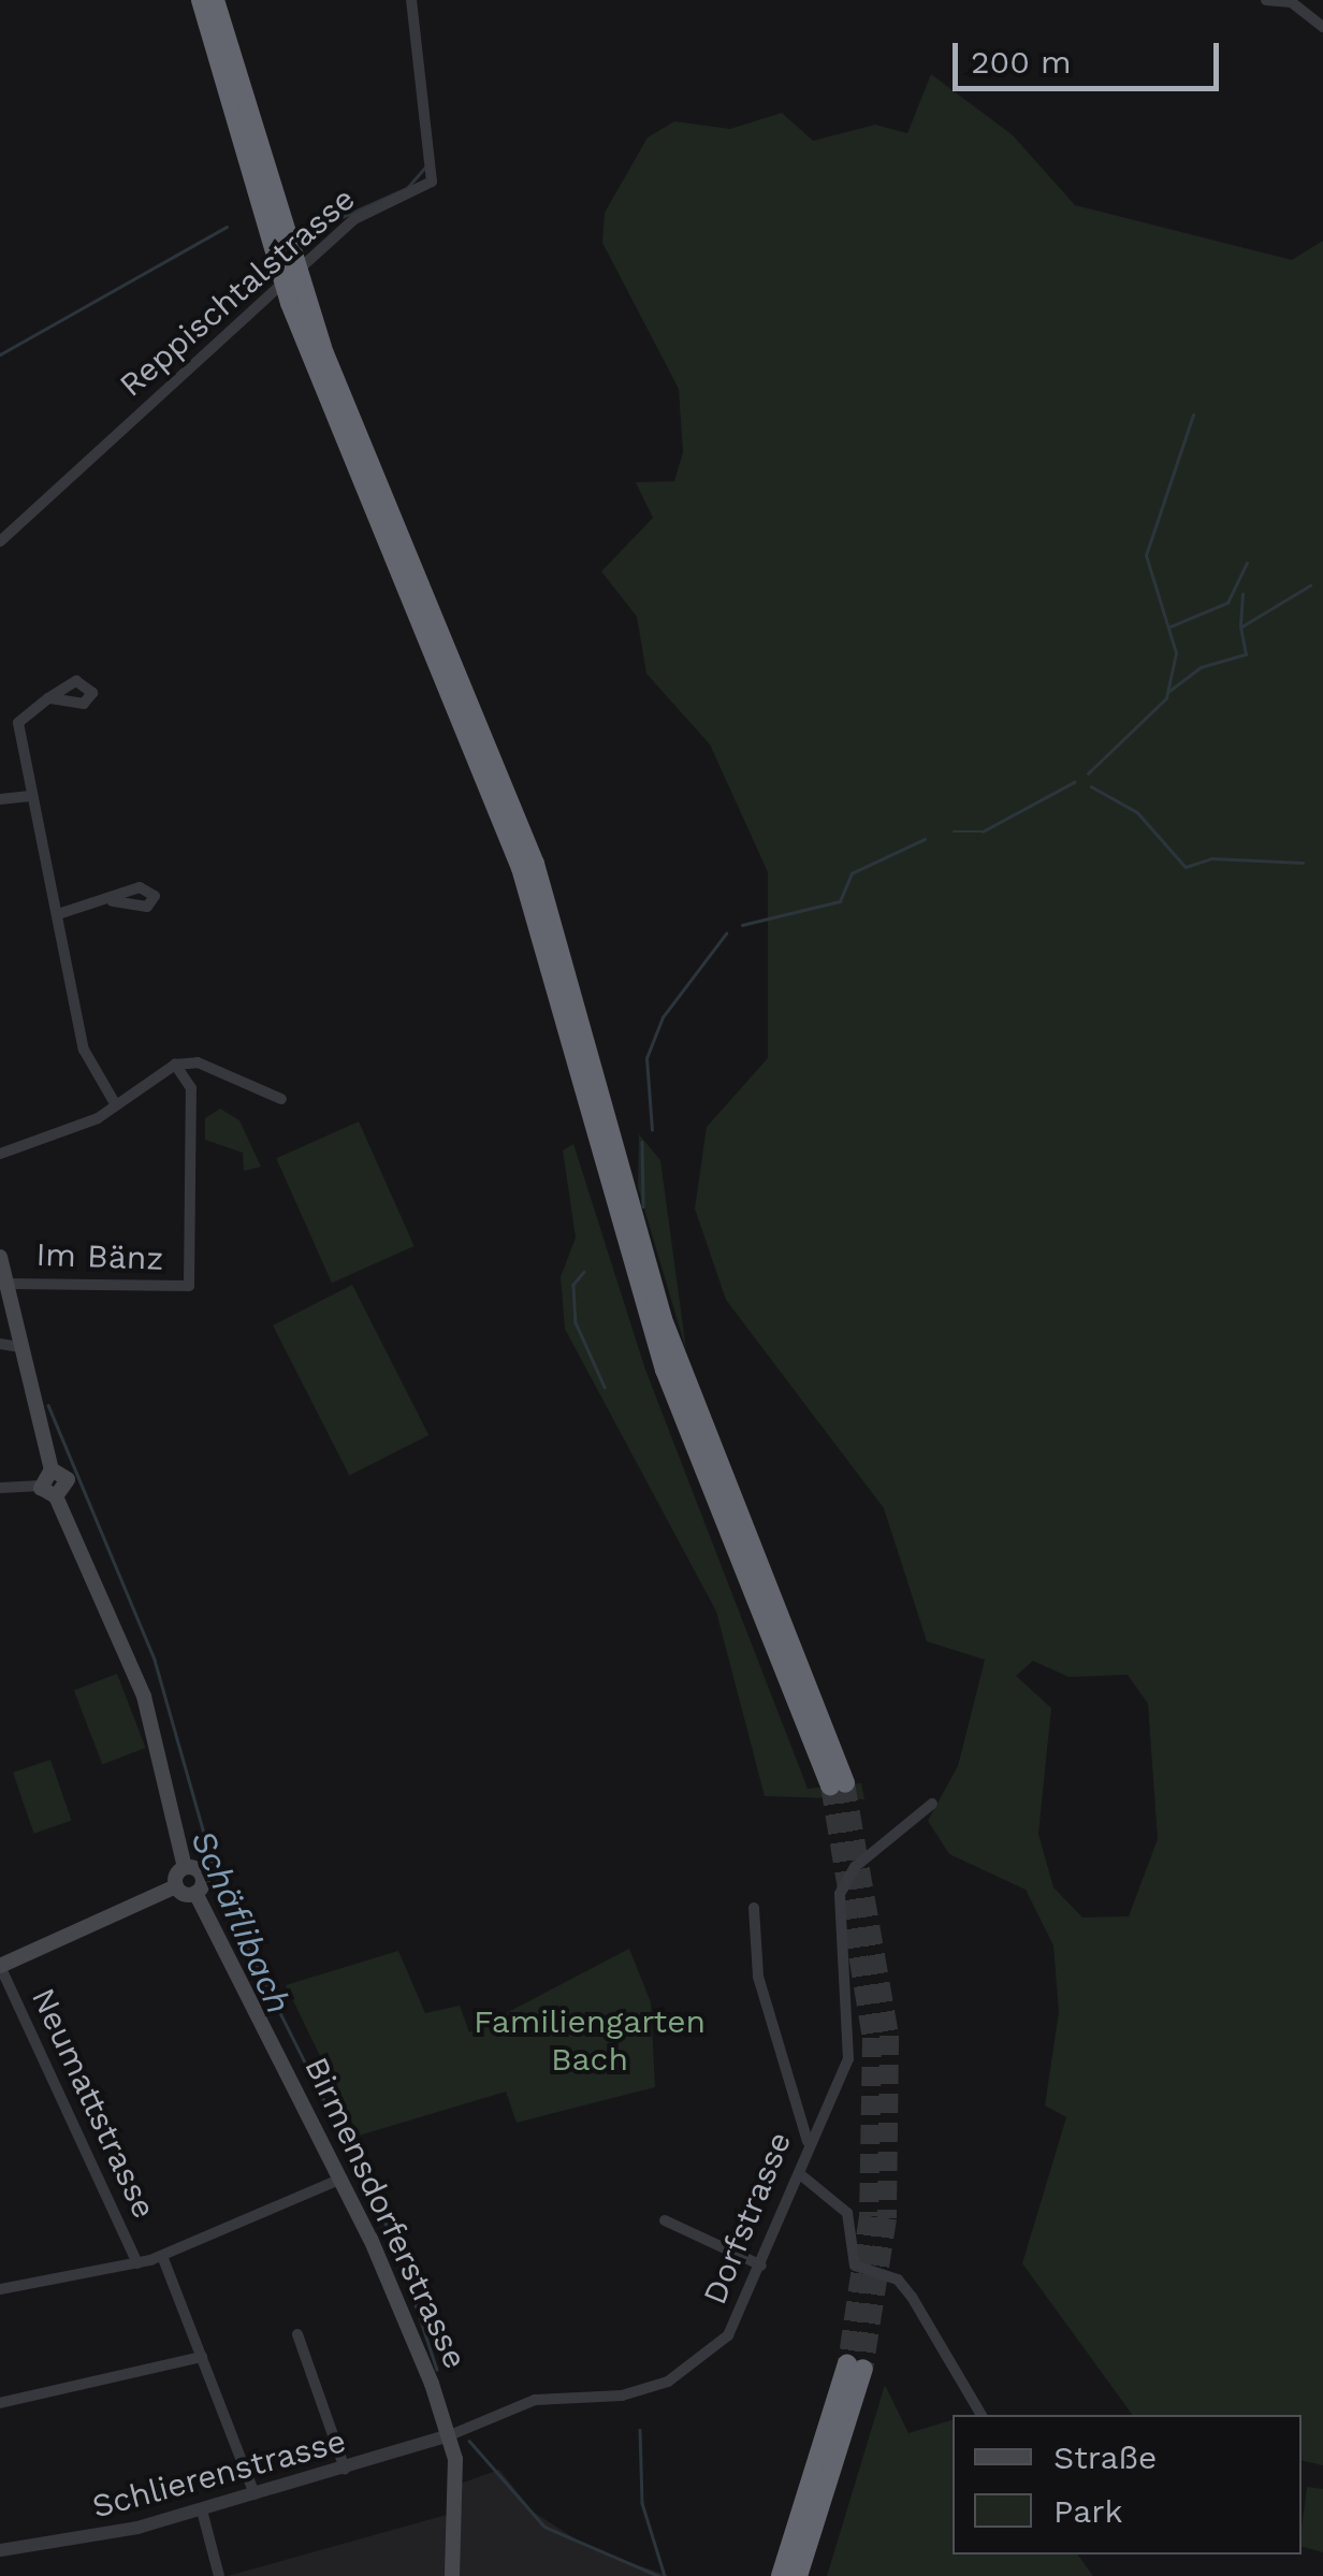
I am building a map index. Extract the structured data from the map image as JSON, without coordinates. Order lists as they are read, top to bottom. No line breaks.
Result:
{"streets":{"main road":["Birmensdorferstrasse"],"street":["Reppischtalstrasse","Im Bänz","Neumattstrasse","Dorfstrasse","Schlierenstrasse"]},"crossings":[["Im Bänz","Birmensdorferstrasse"],["Neumattstrasse","Schlierenstrasse"],["Birmensdorferstrasse","Dorfstrasse"],["Birmensdorferstrasse","Schlierenstrasse"],["Dorfstrasse","Schlierenstrasse"]],"water":["Schäflibach"],"parks":["Familiengarten Bach"],"legend":["Straße","Park"],"scale_bar":"200 m"}
